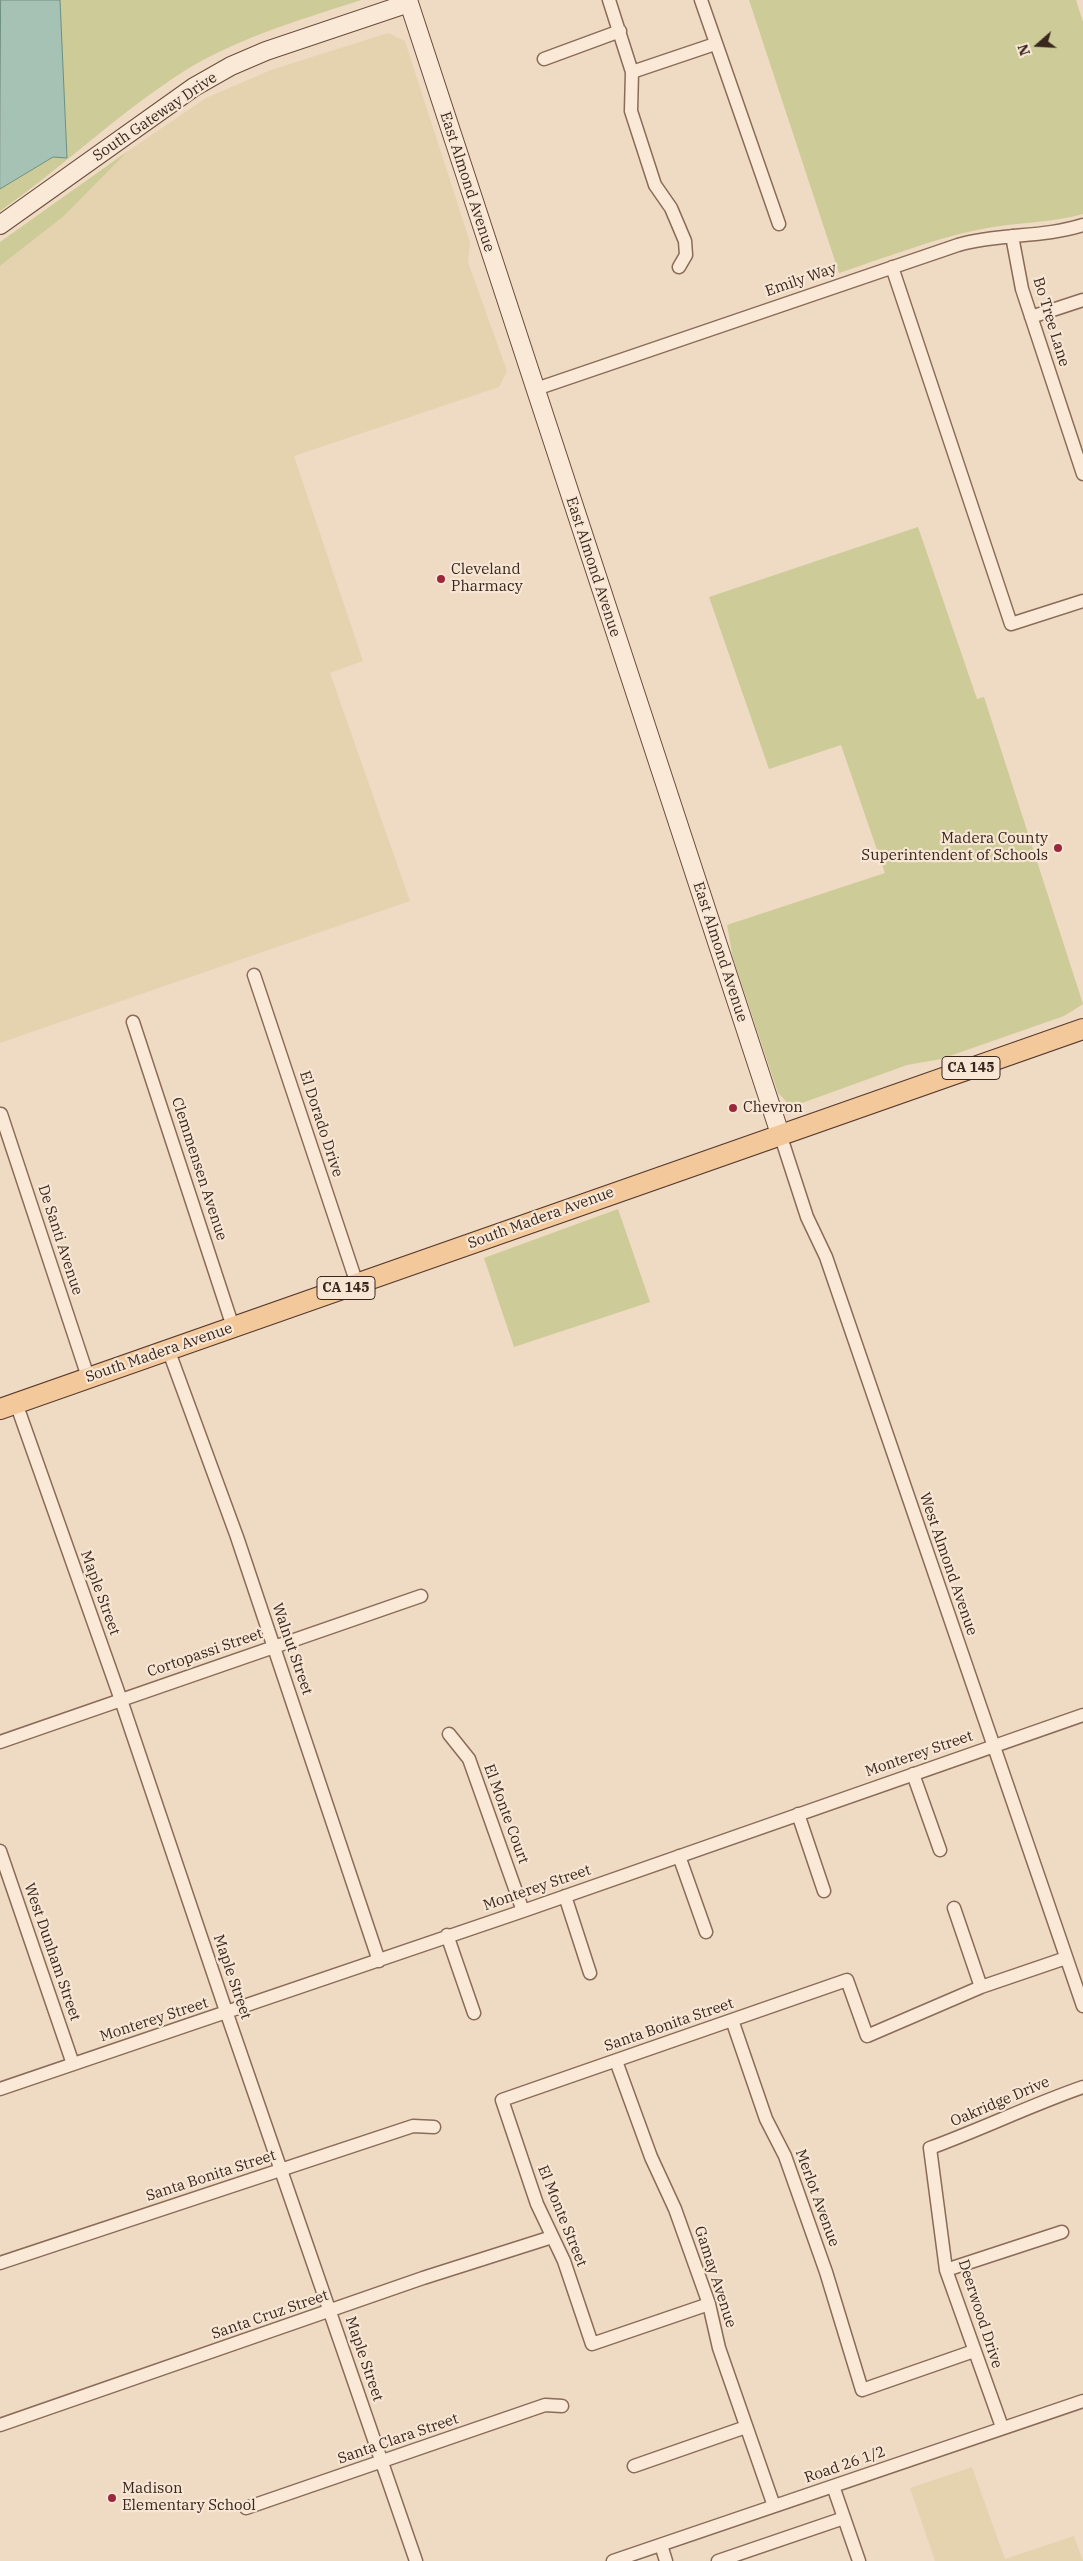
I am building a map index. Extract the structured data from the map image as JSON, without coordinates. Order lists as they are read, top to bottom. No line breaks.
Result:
{"streets":{"main road":["South Gateway Drive","East Almond Avenue","CA 145","South Madera Avenue"],"street":["Emily Way","Bo Tree Lane","El Dorado Drive","Clemmensen Avenue","De Santi Avenue","West Almond Avenue","Maple Street","Walnut Street","Cortopassi Street","Monterey Street","El Monte Court","West Dunham Street","Santa Bonita Street","Oakridge Drive","Merlot Avenue","El Monte Street","Gamay Avenue","Deerwood Drive","Santa Cruz Street","Santa Clara Street","Road 26 1/2"]},"crossings":[["South Gateway Drive","East Almond Avenue"],["East Almond Avenue","Emily Way"],["East Almond Avenue","South Madera Avenue"],["East Almond Avenue","West Almond Avenue"],["Emily Way","Bo Tree Lane"],["El Dorado Drive","South Madera Avenue"],["Clemmensen Avenue","South Madera Avenue"],["South Madera Avenue","De Santi Avenue"],["South Madera Avenue","West Almond Avenue"],["South Madera Avenue","Maple Street"],["South Madera Avenue","Walnut Street"],["West Almond Avenue","Monterey Street"],["Maple Street","Cortopassi Street"],["Maple Street","Monterey Street"],["Maple Street","Santa Bonita Street"],["Maple Street","Santa Cruz Street"],["Maple Street","Santa Clara Street"],["Walnut Street","Cortopassi Street"],["Walnut Street","Monterey Street"],["Monterey Street","El Monte Court"],["Monterey Street","West Dunham Street"],["Santa Bonita Street","Merlot Avenue"],["Santa Bonita Street","El Monte Street"],["Santa Bonita Street","Gamay Avenue"],["Oakridge Drive","Deerwood Drive"],["Merlot Avenue","Deerwood Drive"],["El Monte Street","Gamay Avenue"],["El Monte Street","Santa Cruz Street"],["Gamay Avenue","Road 26 1/2"],["Deerwood Drive","Road 26 1/2"]],"places":["Cleveland Pharmacy","Madera County Superintendent of Schools","Chevron","Madison Elementary School"],"north":"left"}
